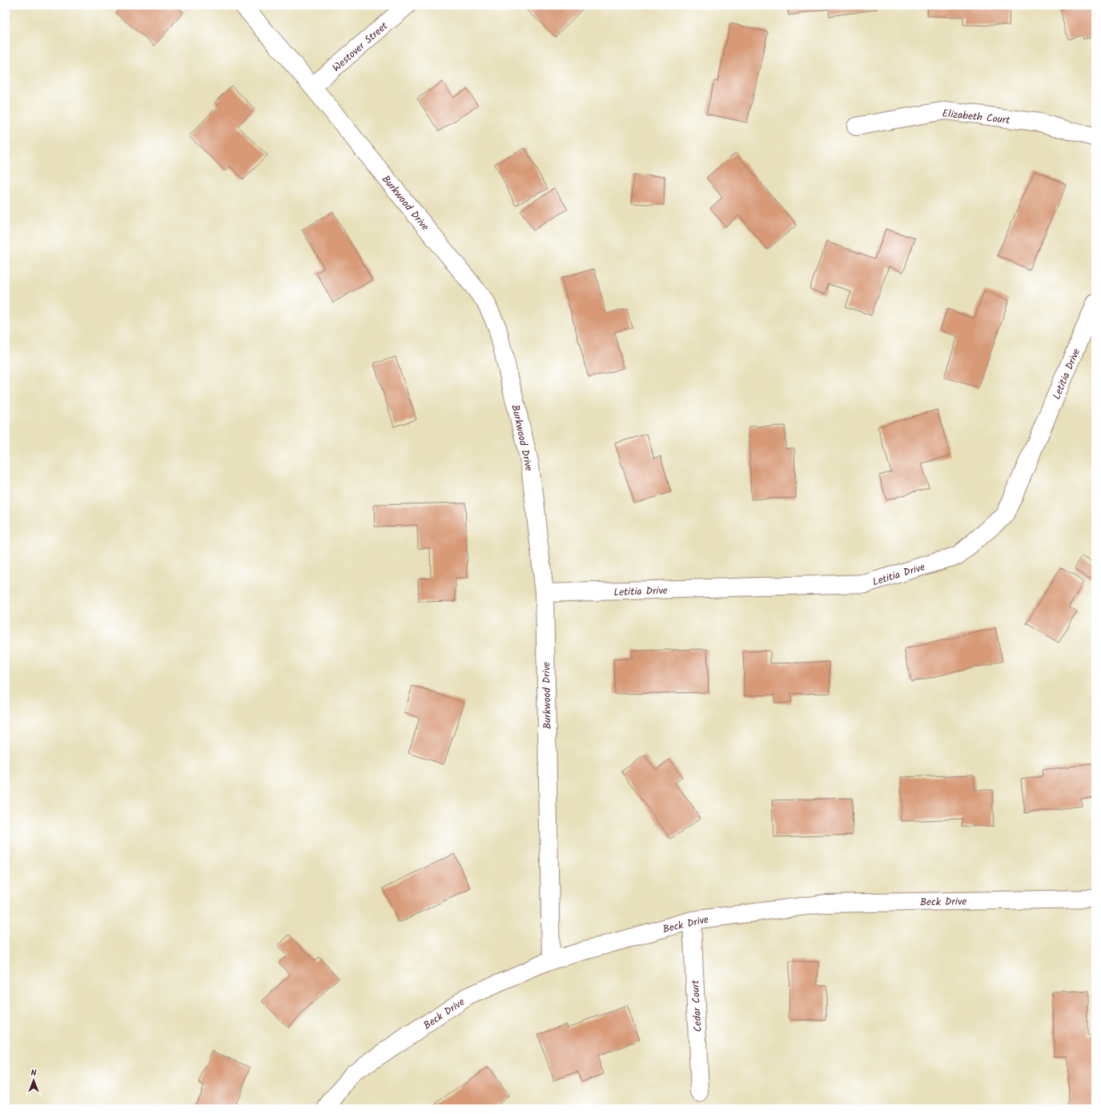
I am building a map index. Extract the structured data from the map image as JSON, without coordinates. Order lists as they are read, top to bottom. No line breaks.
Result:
{"streets":{"street":["Westover Street","Elizabeth Court","Burkwood Drive","Letitia Drive","Beck Drive","Cedar Court"]},"crossings":[["Westover Street","Burkwood Drive"],["Burkwood Drive","Letitia Drive"],["Burkwood Drive","Beck Drive"],["Beck Drive","Cedar Court"]],"north":"top"}
